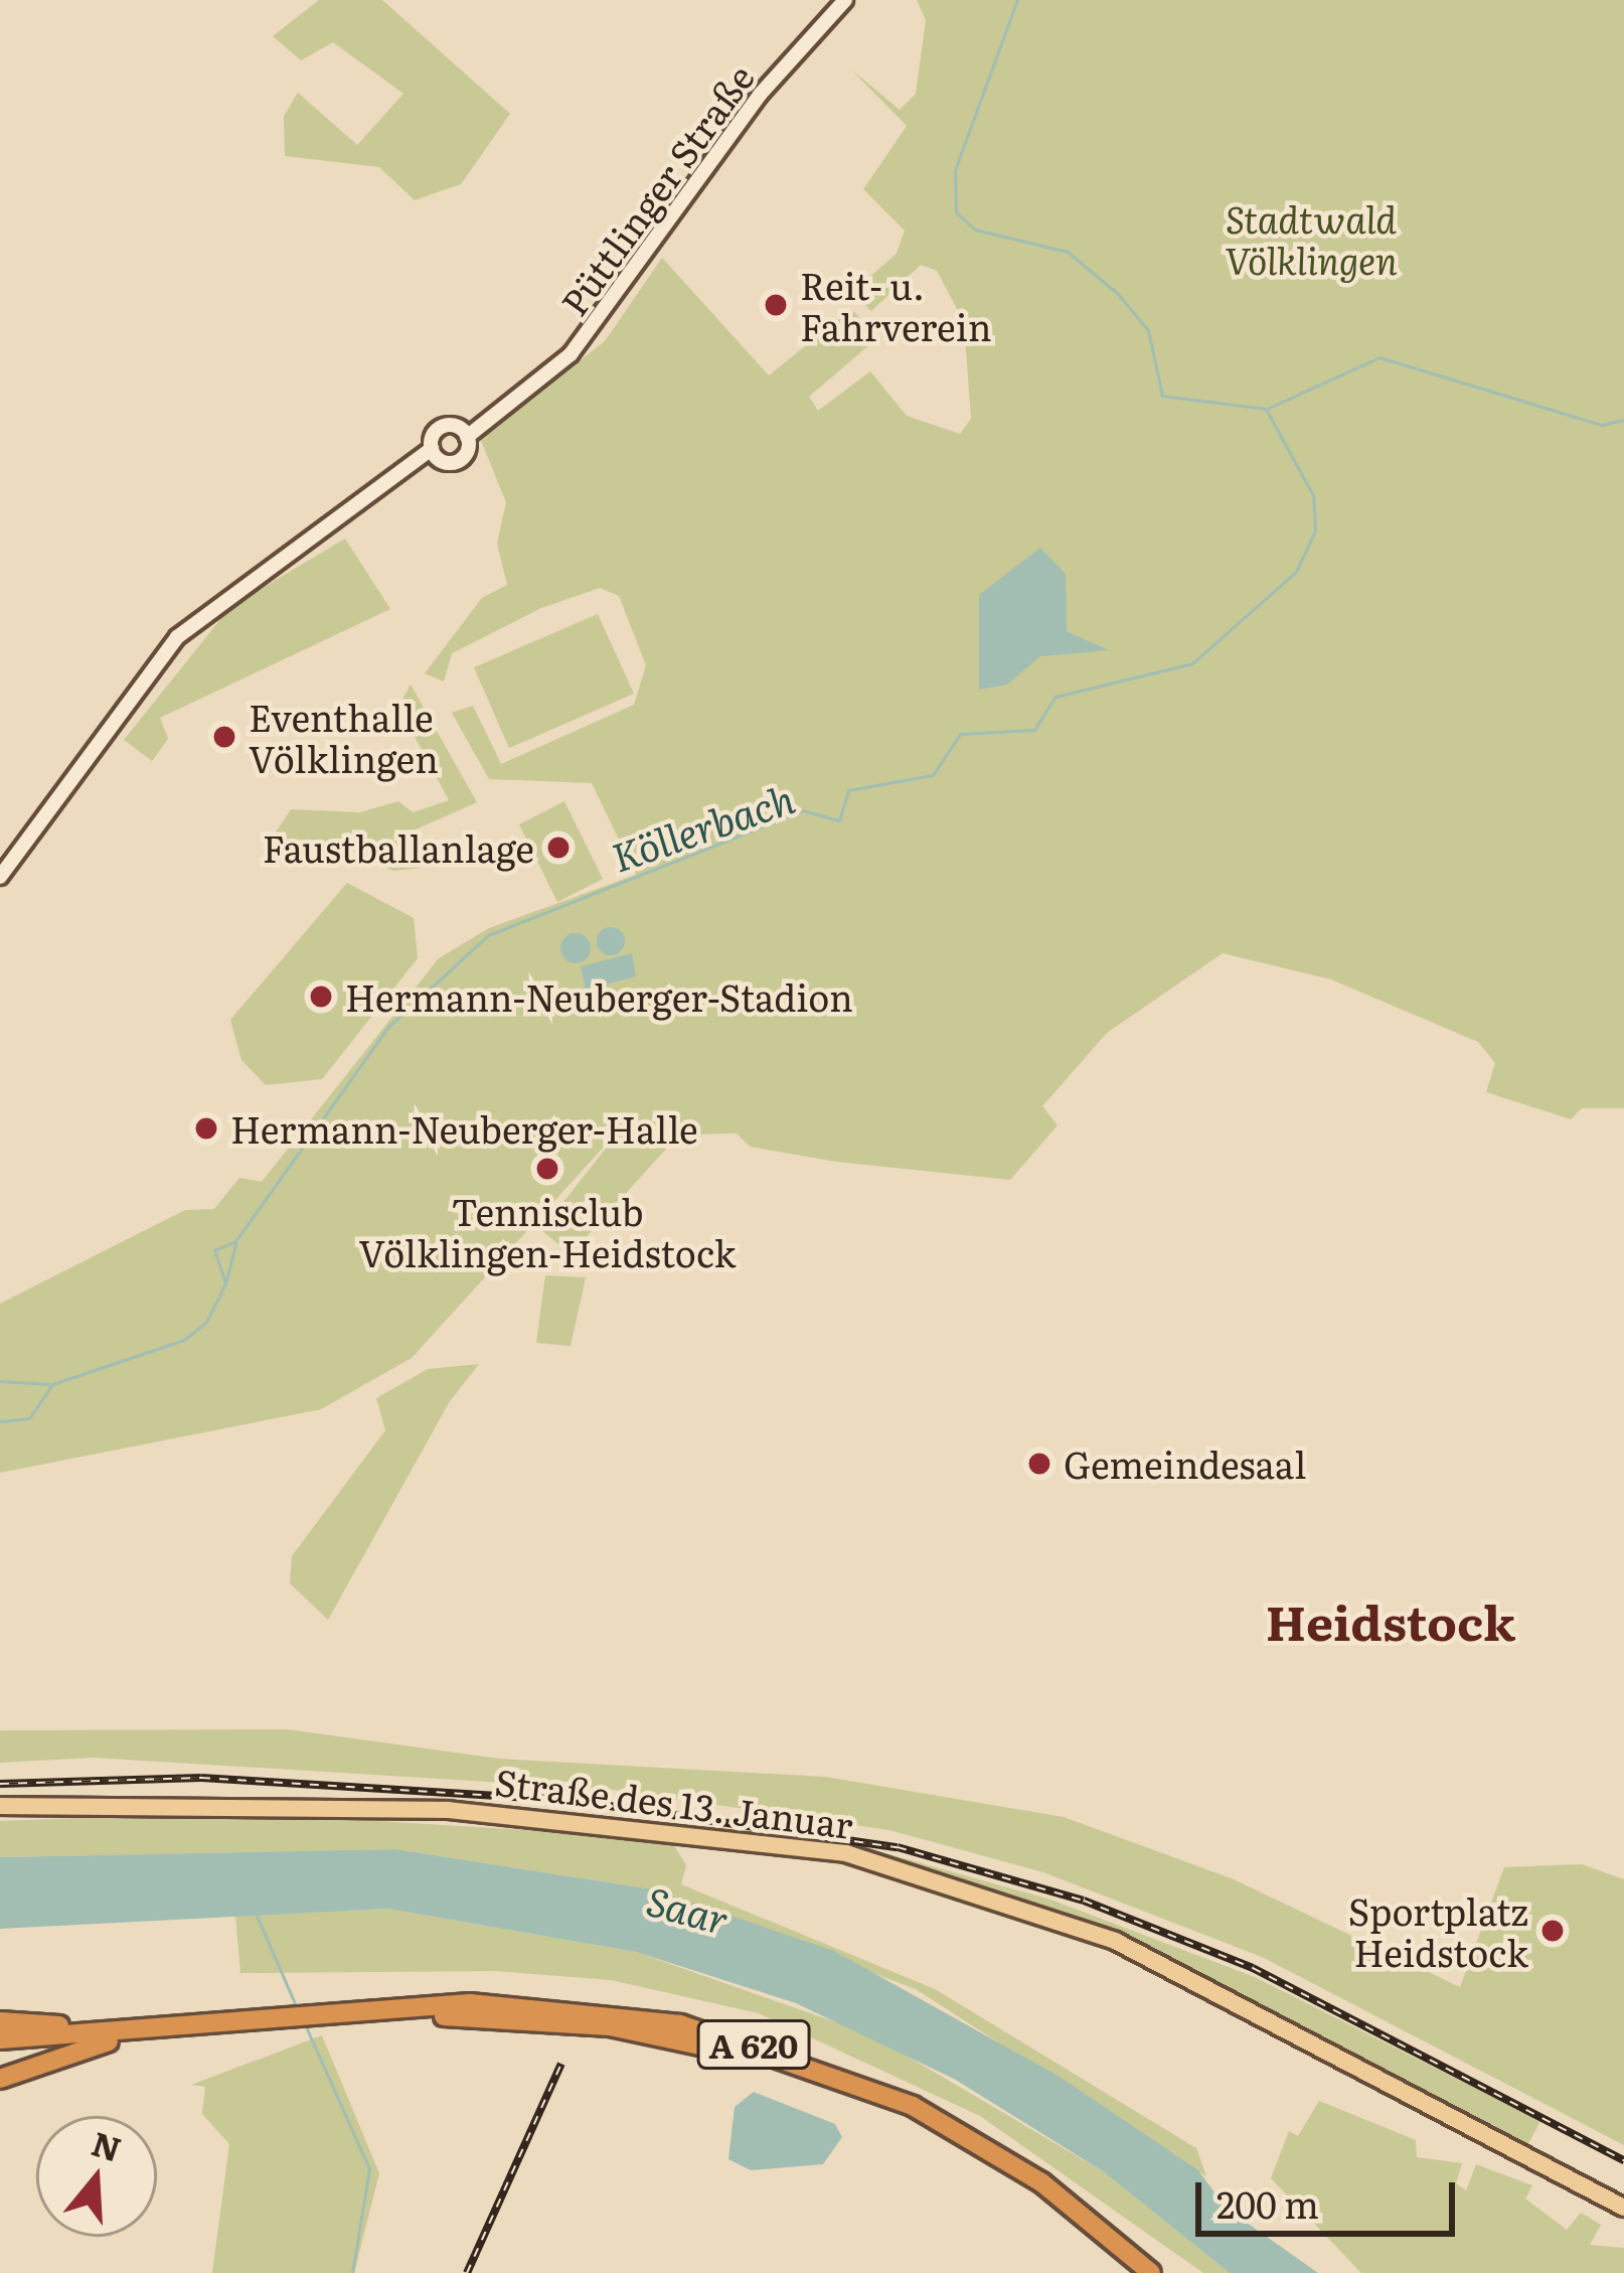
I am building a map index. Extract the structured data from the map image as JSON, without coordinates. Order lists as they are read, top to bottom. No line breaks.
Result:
{"streets":{"highway":["A 620"],"main road":["Püttlinger Straße","Straße des 13. Januar"]},"districts":["Heidstock"],"water":["Köllerbach","Saar"],"parks":["Stadtwald Völklingen"],"places":["Reit- u. Fahrverein","Eventhalle Völklingen","Faustballanlage","Hermann-Neuberger-Stadion","Hermann-Neuberger-Halle","Tennisclub Völklingen-Heidstock","Gemeindesaal","Sportplatz Heidstock"],"scale_bar":"200 m","north":"top"}
